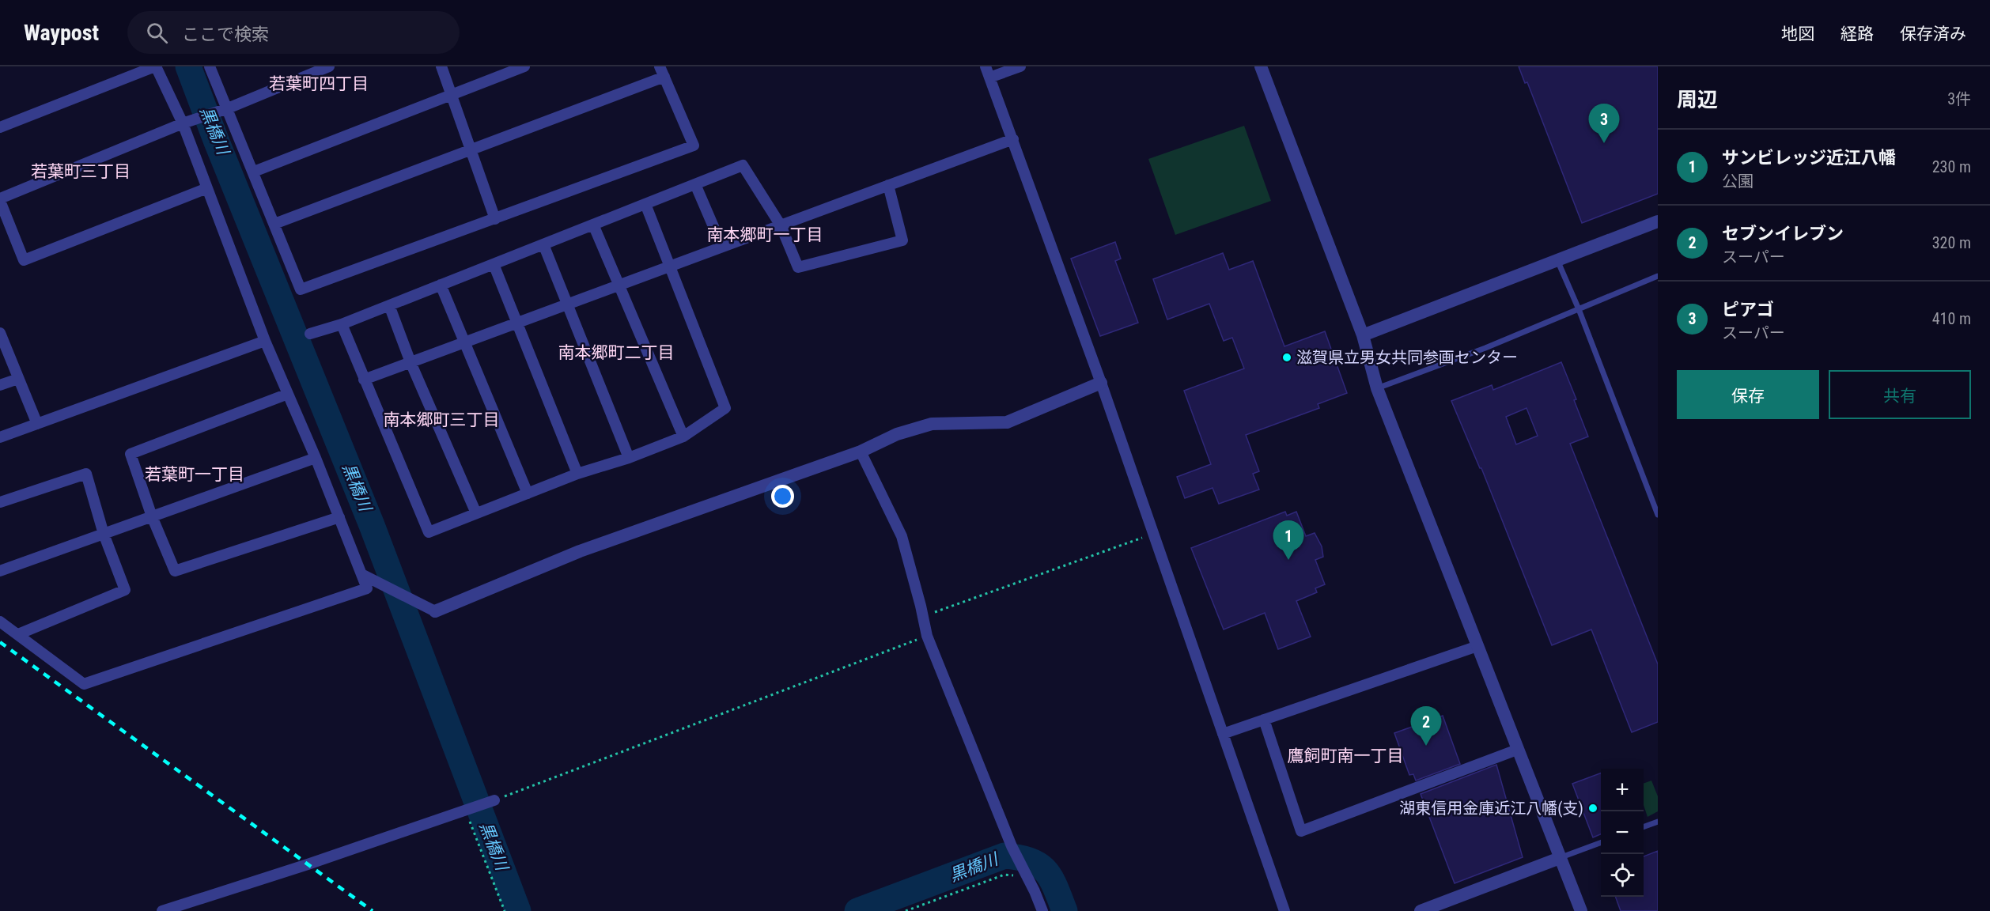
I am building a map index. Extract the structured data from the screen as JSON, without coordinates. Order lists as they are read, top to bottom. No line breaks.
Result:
{"districts":["若葉町四丁目","若葉町三丁目","南本郷町一丁目","南本郷町二丁目","南本郷町三丁目","若葉町一丁目","鷹飼町南一丁目"],"water":["黒橋川"],"places":["滋賀県立男女共同参画センター","湖東信用金庫近江八幡(支)"],"page":{"header":"Waypost","search":"ここで検索","nav":["地図","経路","保存済み"],"heading":["周辺","3件"],"pins":["3","1","2"],"list":[{"mark":"1","name":"サンビレッジ近江八幡","note":"公園","value":"230 m"},{"mark":"2","name":"セブンイレブン","note":"スーパー","value":"320 m"},{"mark":"3","name":"ピアゴ","note":"スーパー","value":"410 m"}],"buttons":["保存","共有"],"map_buttons":["+","−"]}}
